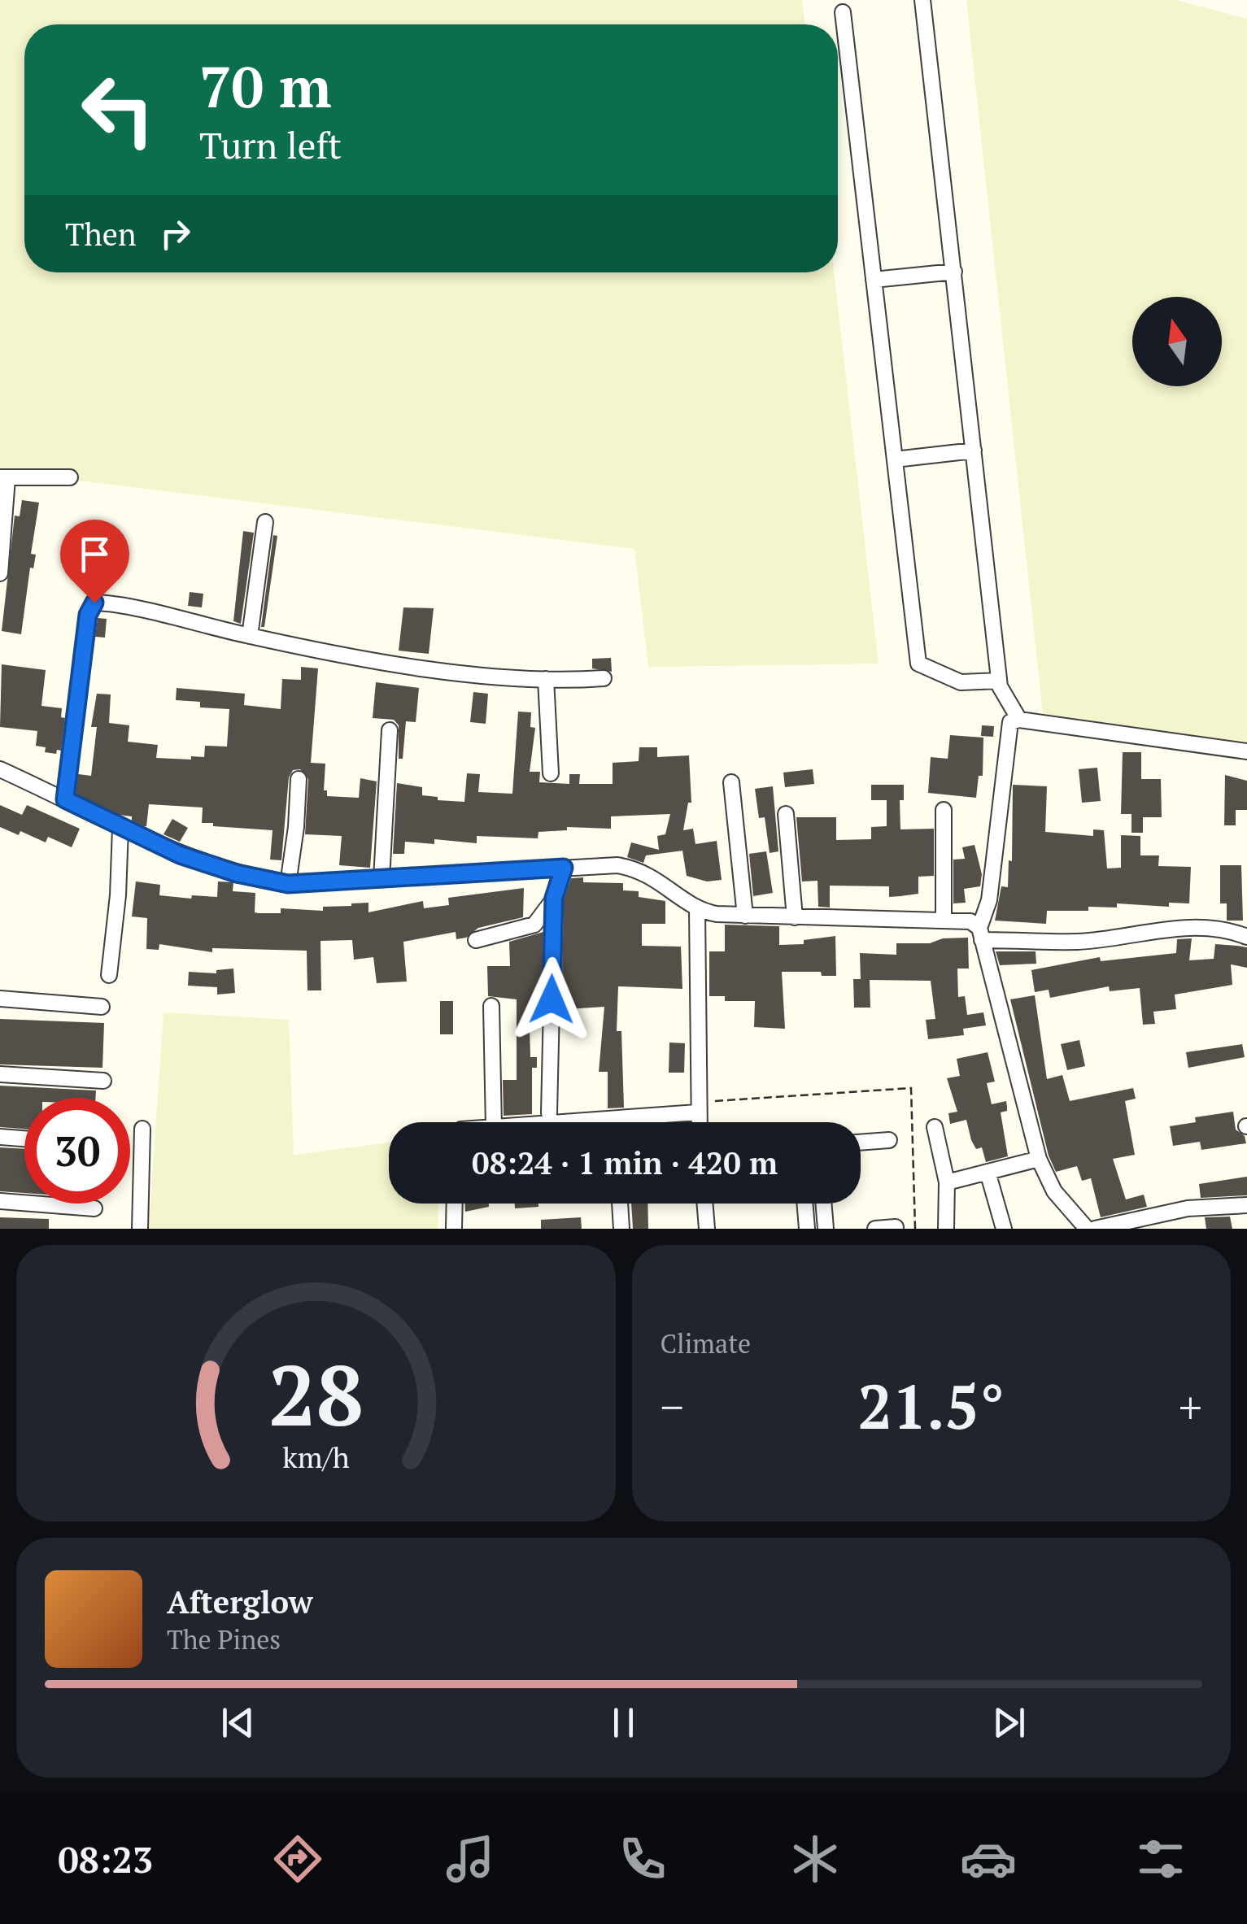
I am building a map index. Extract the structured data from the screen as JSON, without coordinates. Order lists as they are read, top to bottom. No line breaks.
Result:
{"north":"top","page":{"turn":["70 m","Turn left"],"then":"Then","limit":"30","trip":"08:24 · 1 min · 420 m","tile":"Climate","heat":["−","21.5°","+"],"song":["Afterglow","The Pines"],"tabs":"08:23","gauge":["28","km/h"]}}
